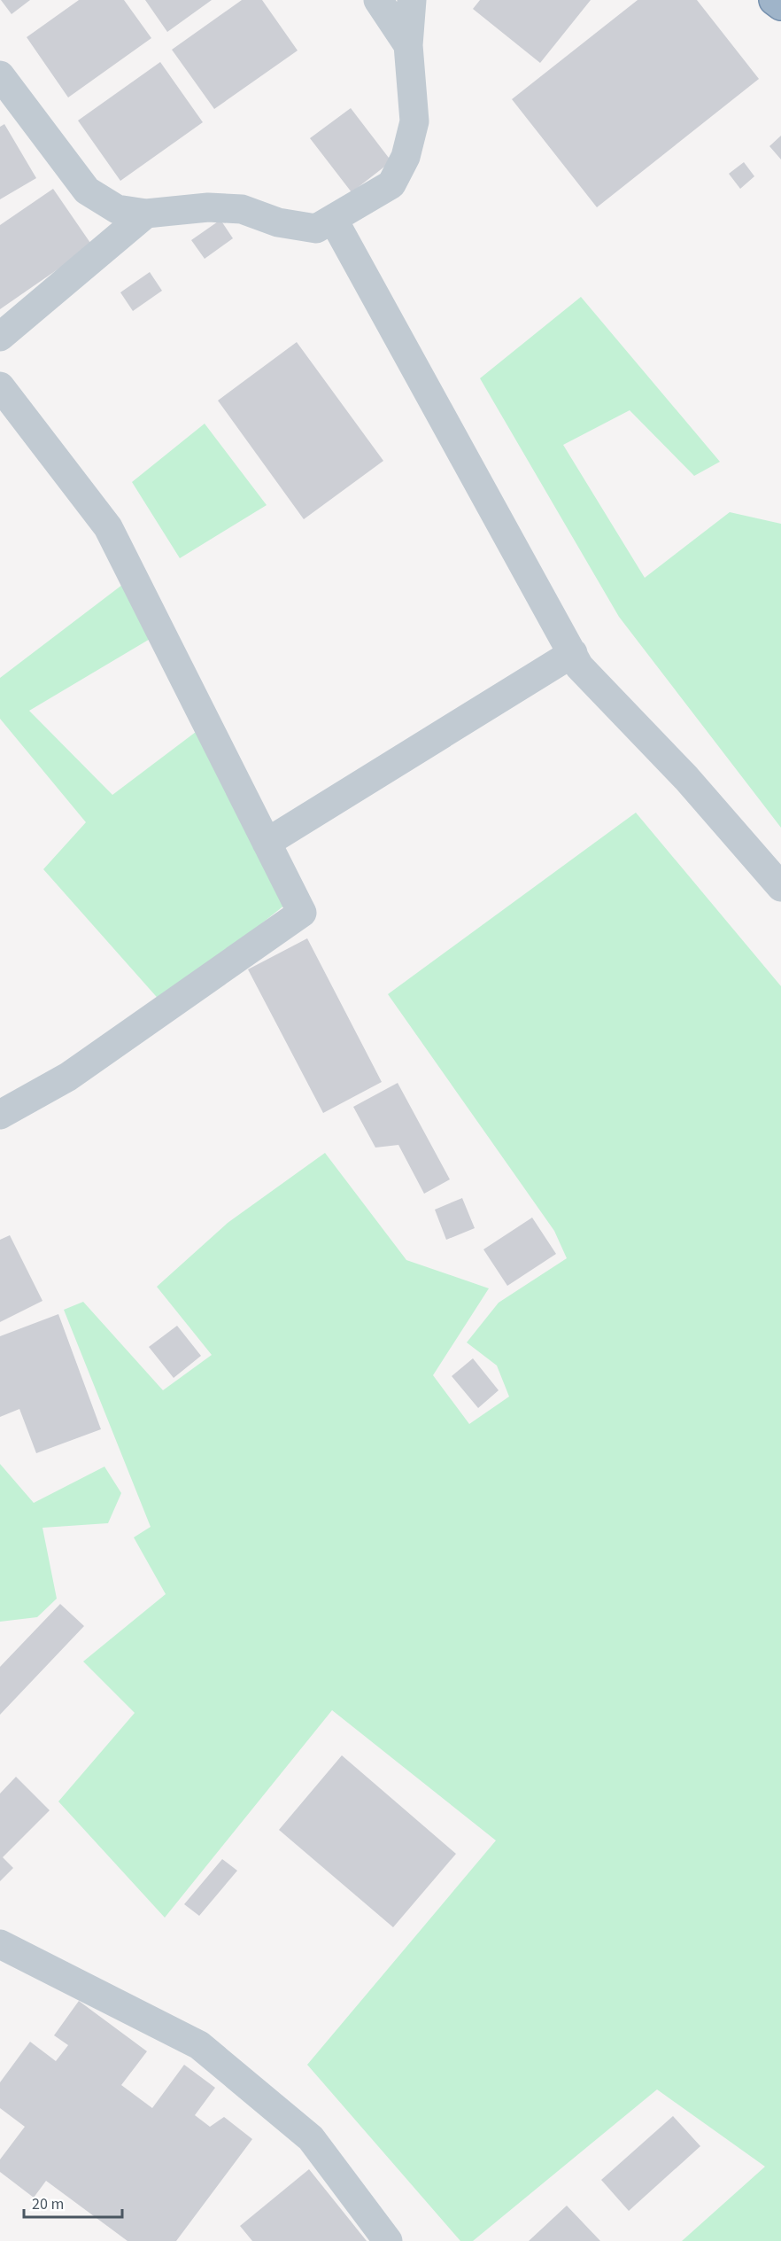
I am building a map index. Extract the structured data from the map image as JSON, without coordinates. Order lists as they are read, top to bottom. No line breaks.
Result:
{"scale_bar":"20 m"}
